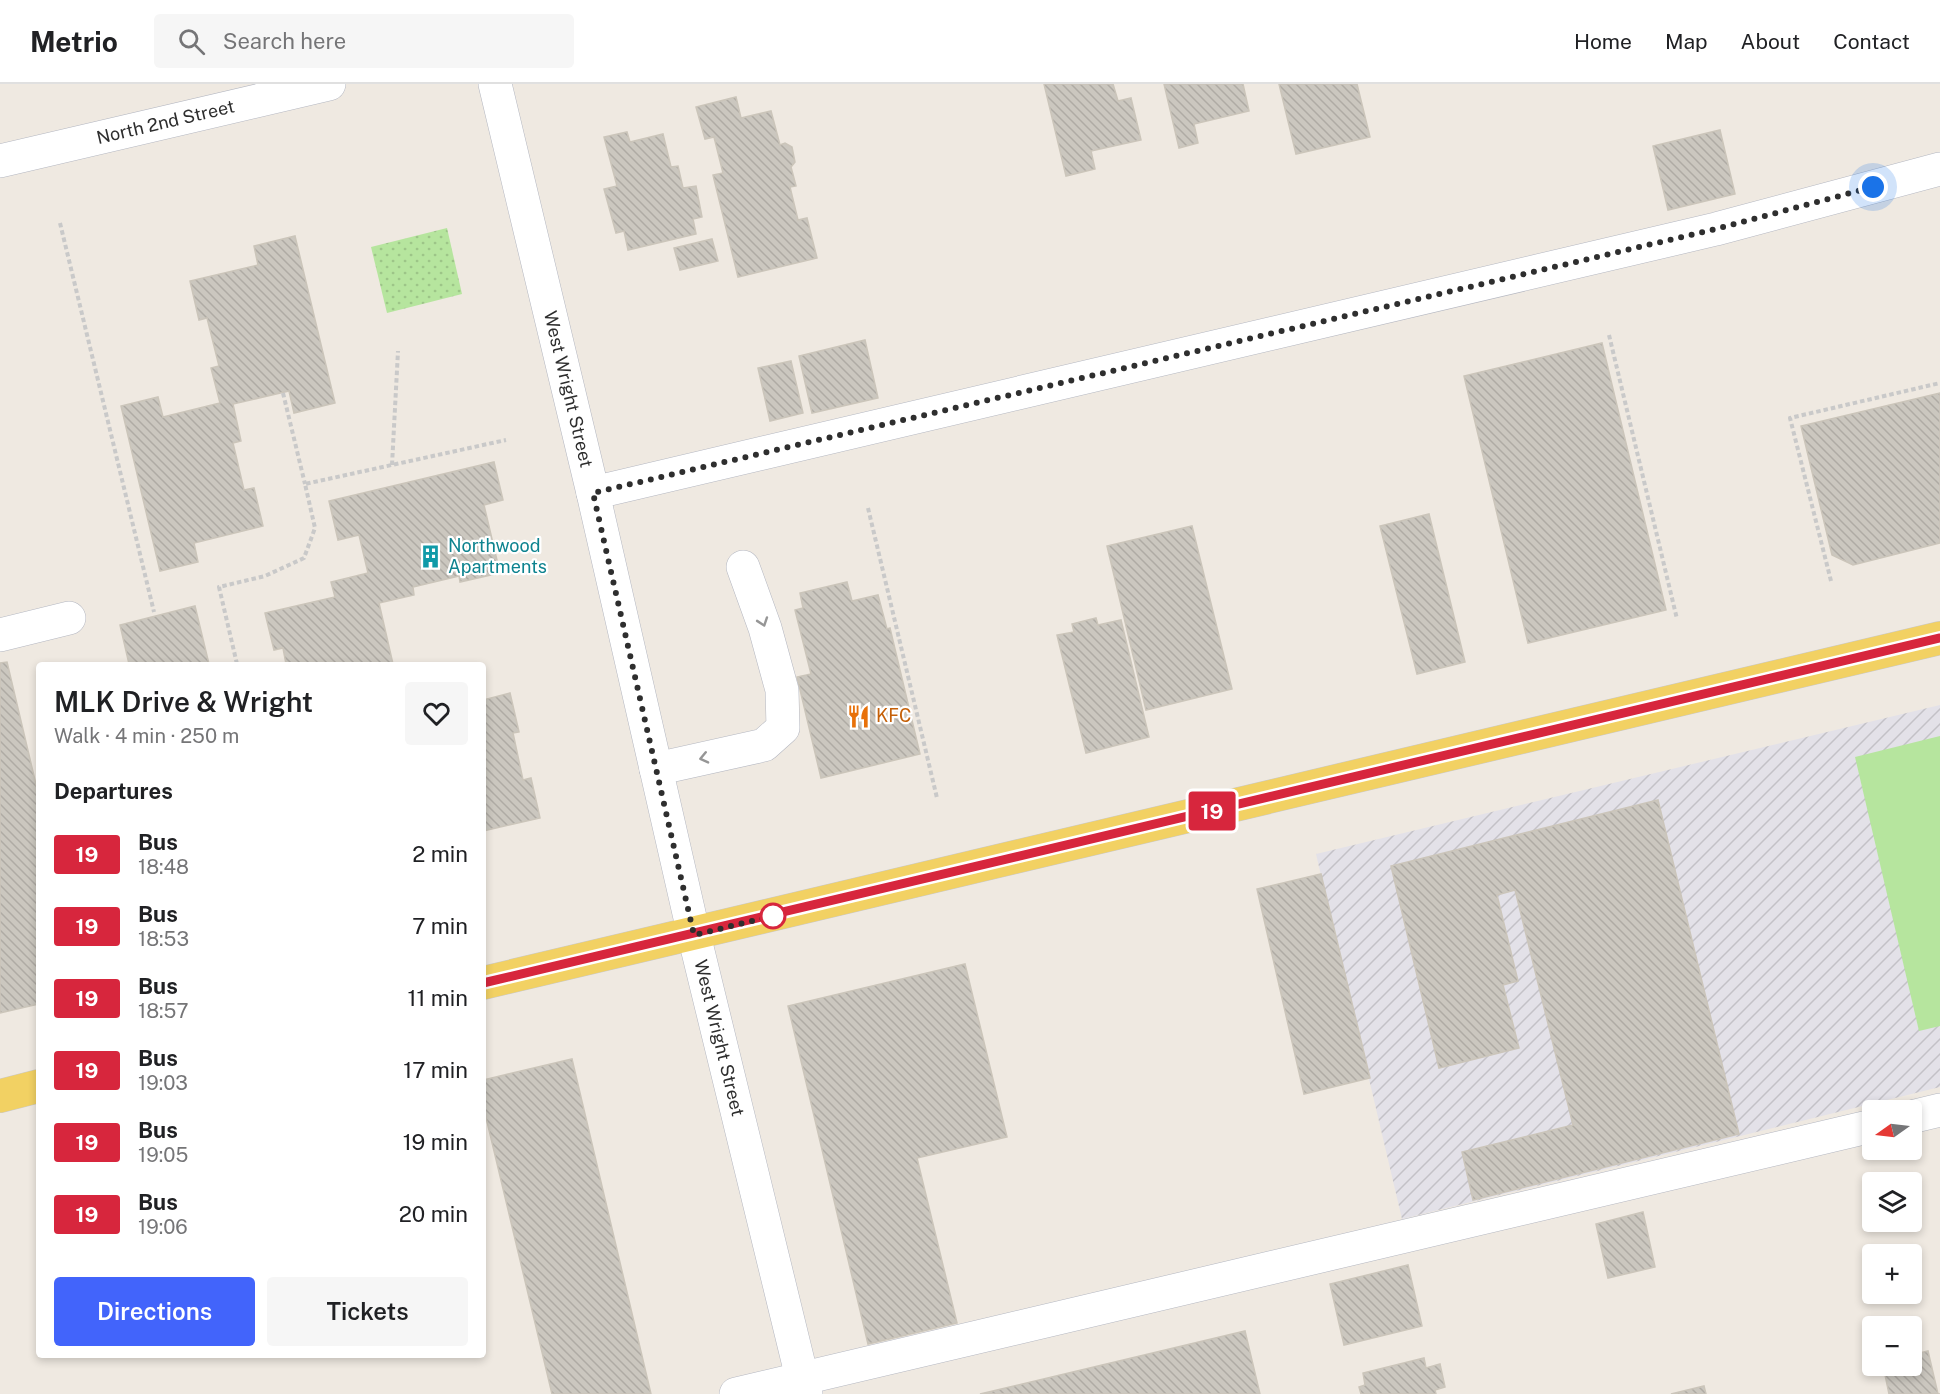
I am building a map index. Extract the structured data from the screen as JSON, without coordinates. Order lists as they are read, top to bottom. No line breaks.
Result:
{"streets":{"street":["North 2nd Street","West Wright Street"]},"places":{"building":["Northwood Apartments"],"restaurant":["KFC"]},"lines":["bus line 19"],"north":"left","page":{"header":"Metrio","search":"Search here","nav":["Home","Map","About","Contact"],"on_map":"19","heading":[["MLK Drive & Wright","Walk · 4 min · 250 m"],"Departures"],"list":[{"mark":"19","name":"Bus","note":"18:48","value":"2 min"},{"mark":"19","name":"Bus","note":"18:53","value":"7 min"},{"mark":"19","name":"Bus","note":"18:57","value":"11 min"},{"mark":"19","name":"Bus","note":"19:03","value":"17 min"},{"mark":"19","name":"Bus","note":"19:05","value":"19 min"},{"mark":"19","name":"Bus","note":"19:06","value":"20 min"}],"map_buttons":["+","−"],"buttons":["Directions","Tickets"]}}
